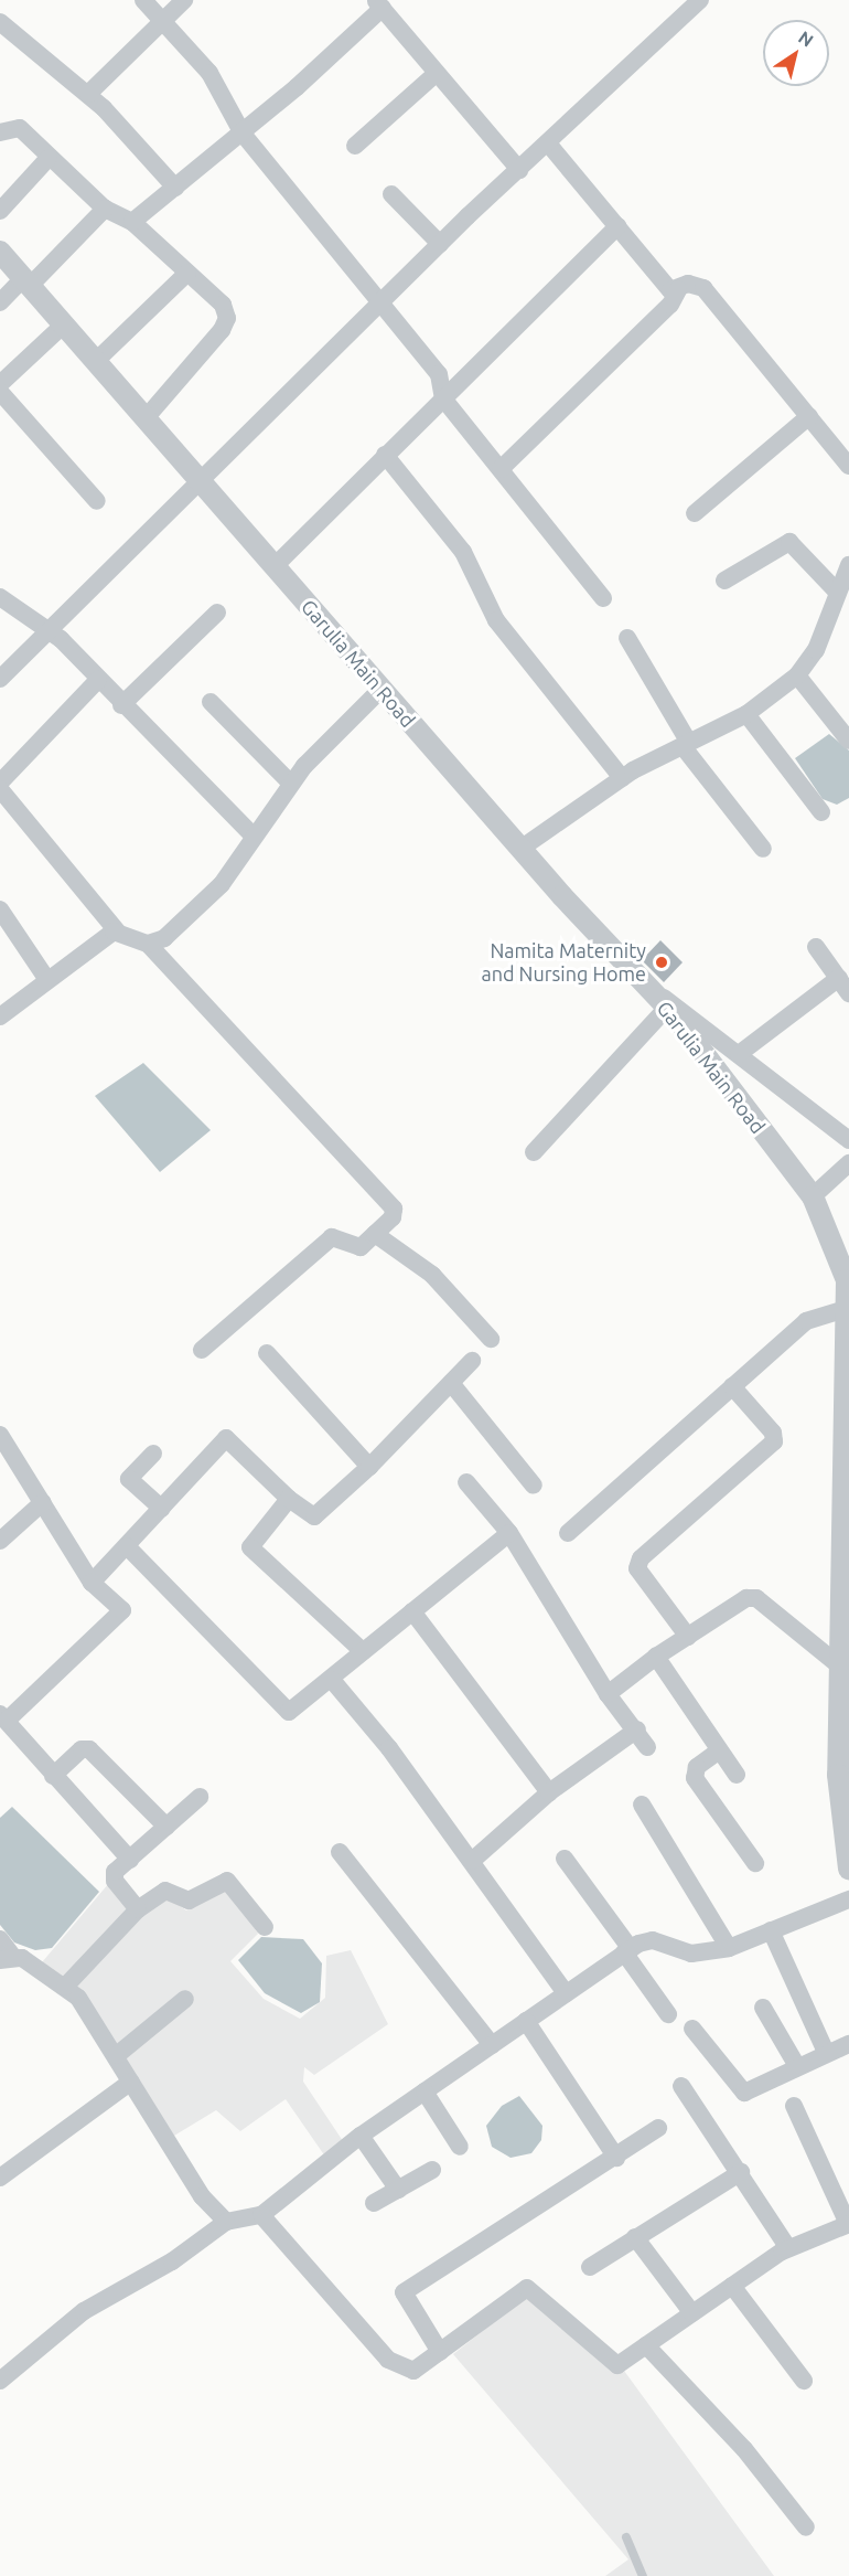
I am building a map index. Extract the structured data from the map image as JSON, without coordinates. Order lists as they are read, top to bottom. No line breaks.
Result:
{"streets":{"street":["Garulia Main Road"]},"places":["Namita Maternity and Nursing Home"],"north":"top right"}
